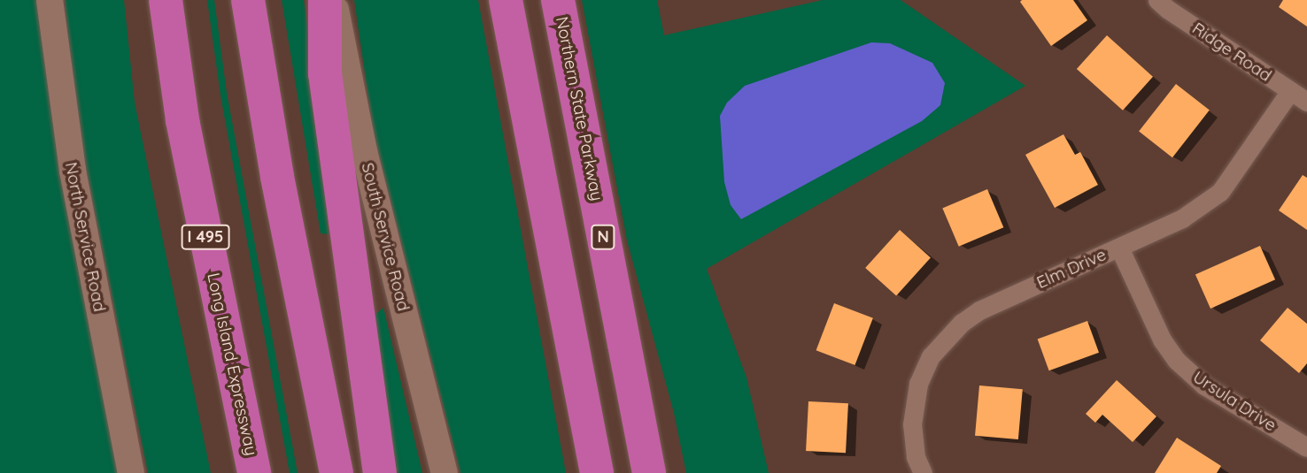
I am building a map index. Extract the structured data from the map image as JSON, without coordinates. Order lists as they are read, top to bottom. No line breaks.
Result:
{"streets":{"highway":["Northern State Parkway","I 495","N","Long Island Expressway"],"main road":["North Service Road","South Service Road"],"street":["Ridge Road","Elm Drive","Ursula Drive"]},"crossings":[["Ridge Road","Elm Drive"],["Elm Drive","Ursula Drive"]]}
